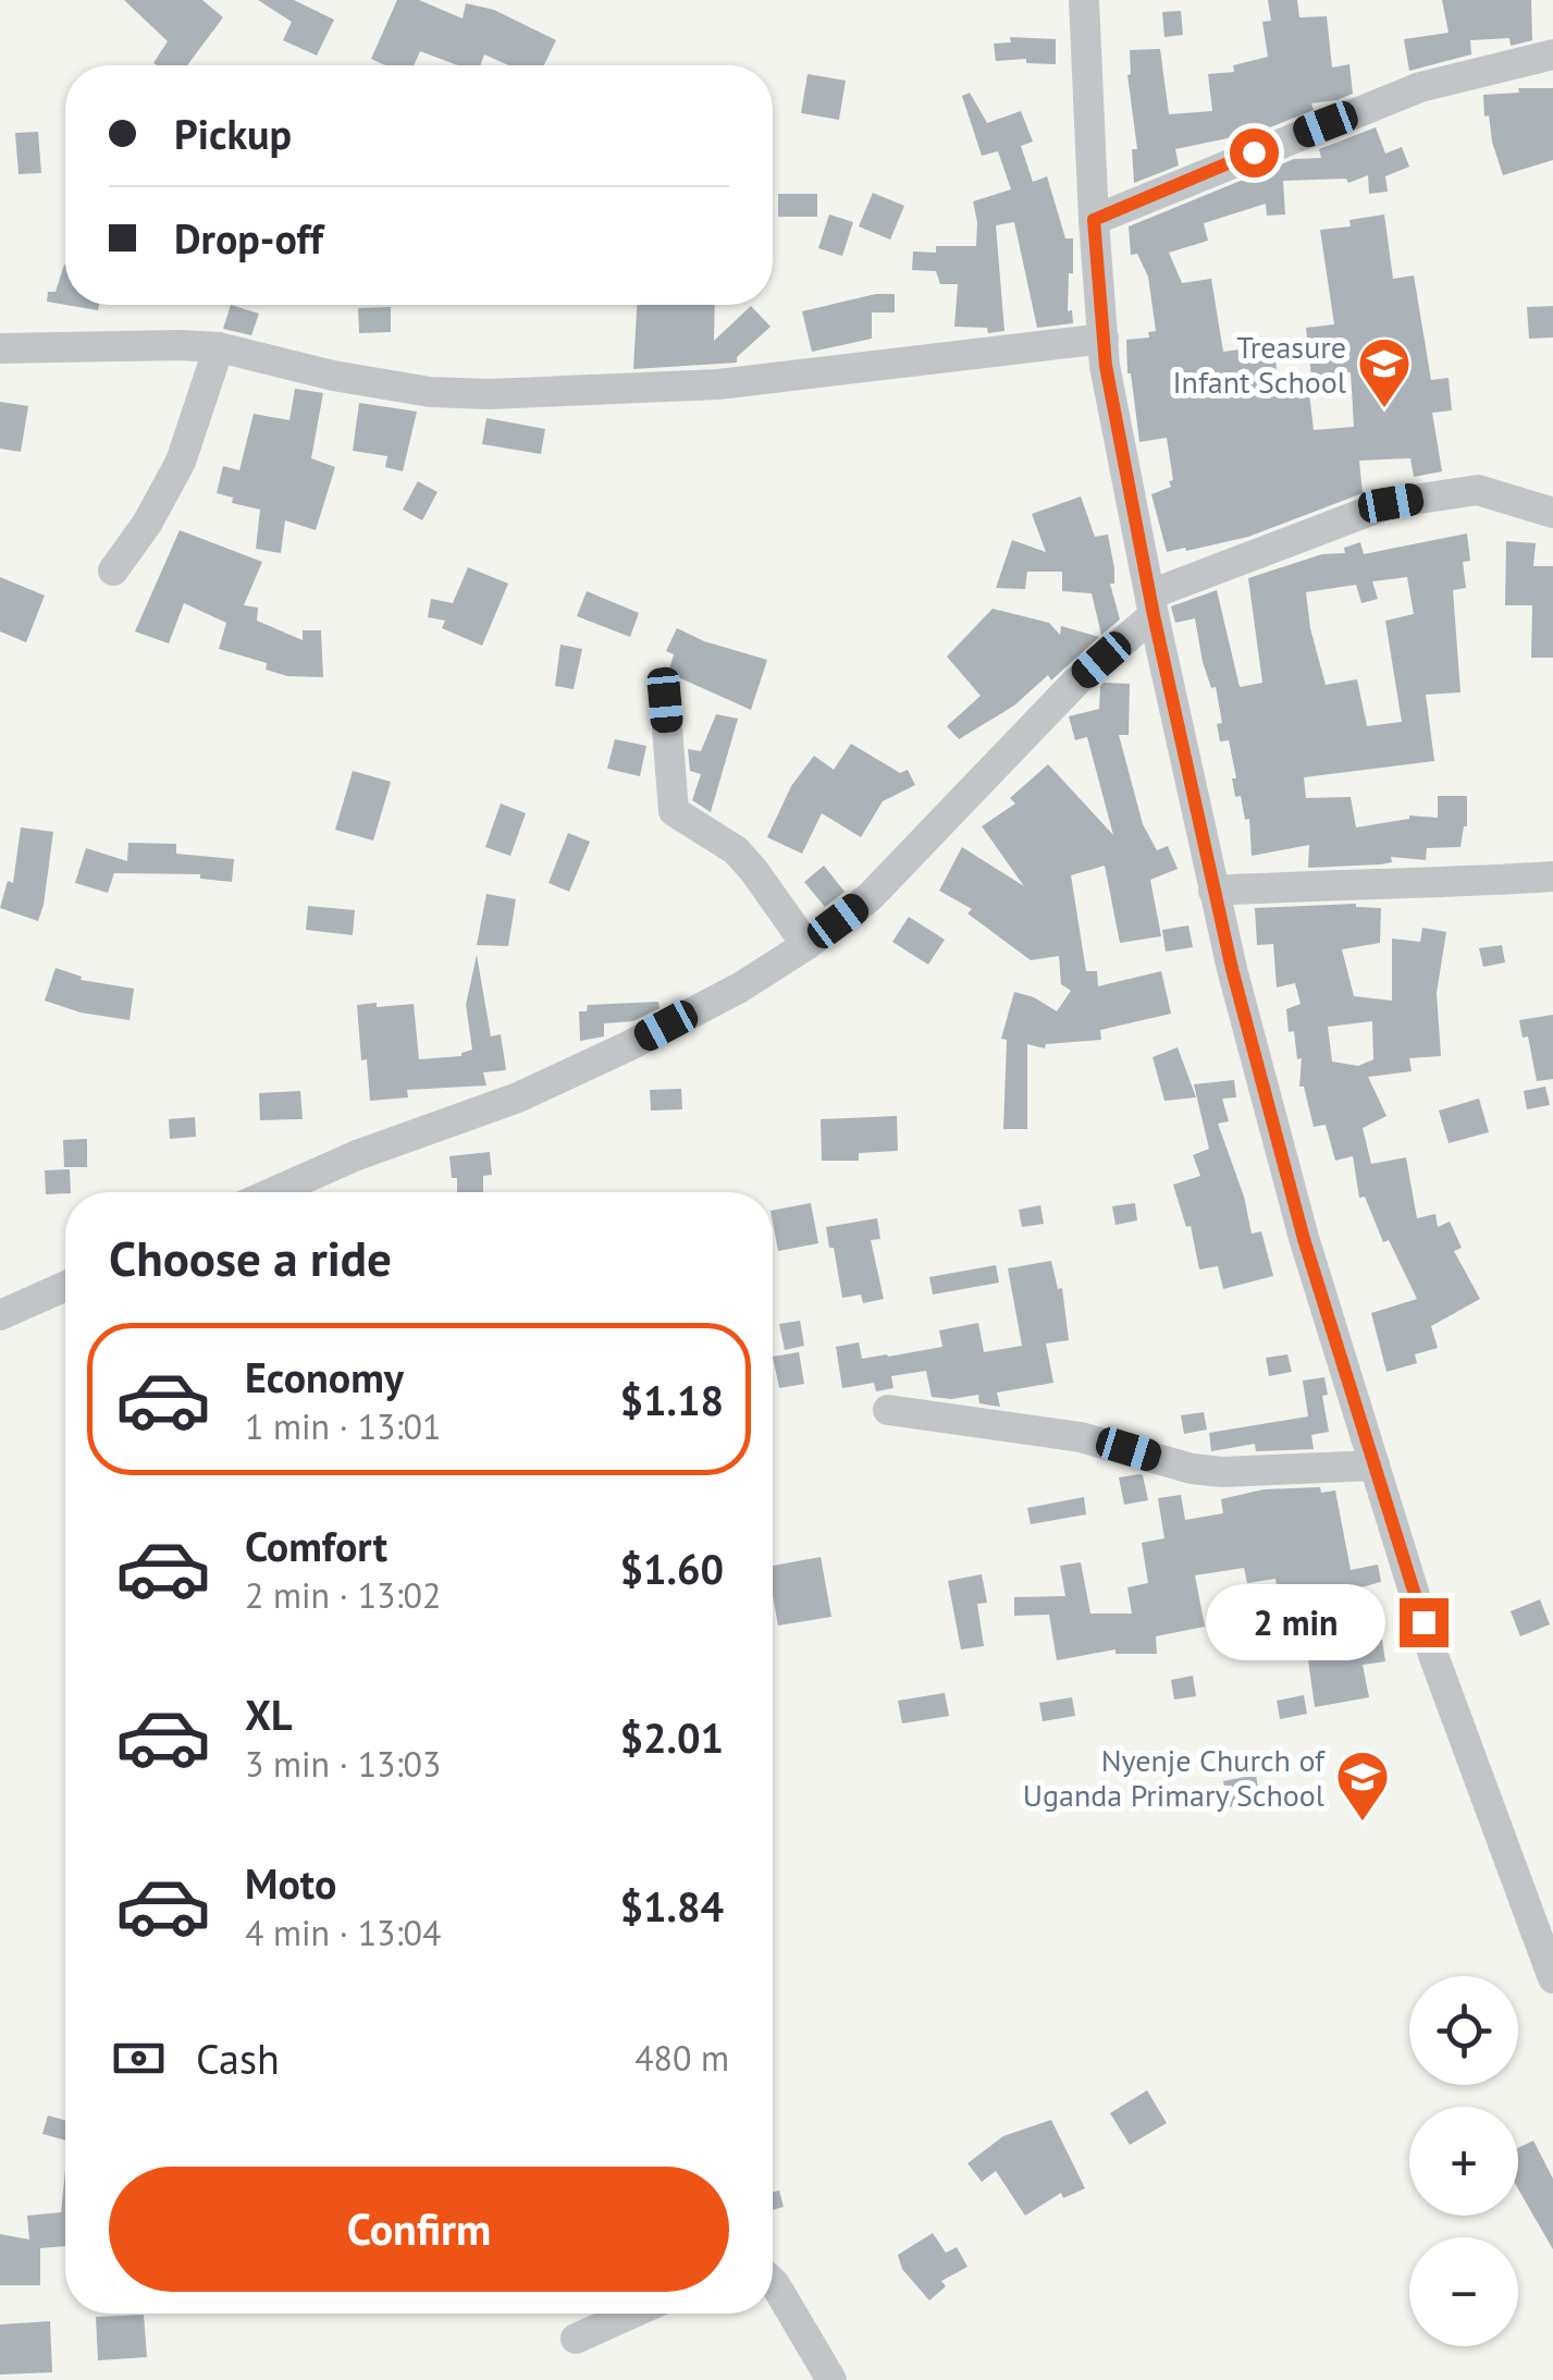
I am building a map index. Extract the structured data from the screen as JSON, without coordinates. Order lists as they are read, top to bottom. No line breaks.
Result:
{"places":{"school or university":["Treasure Infant School","Nyenje Church of Uganda Primary School"]},"page":{"banner":["Pickup","Drop-off"],"heading":"Choose a ride","list":[{"name":"Economy","note":"1 min · 13:01","value":"$1.18"},{"name":"Comfort","note":"2 min · 13:02","value":"$1.60"},{"name":"XL","note":"3 min · 13:03","value":"$2.01"},{"name":"Moto","note":"4 min · 13:04","value":"$1.84"}],"bubble":"2 min","map_buttons":["+","−"],"pay":["Cash","480 m"],"buttons":"Confirm"}}
